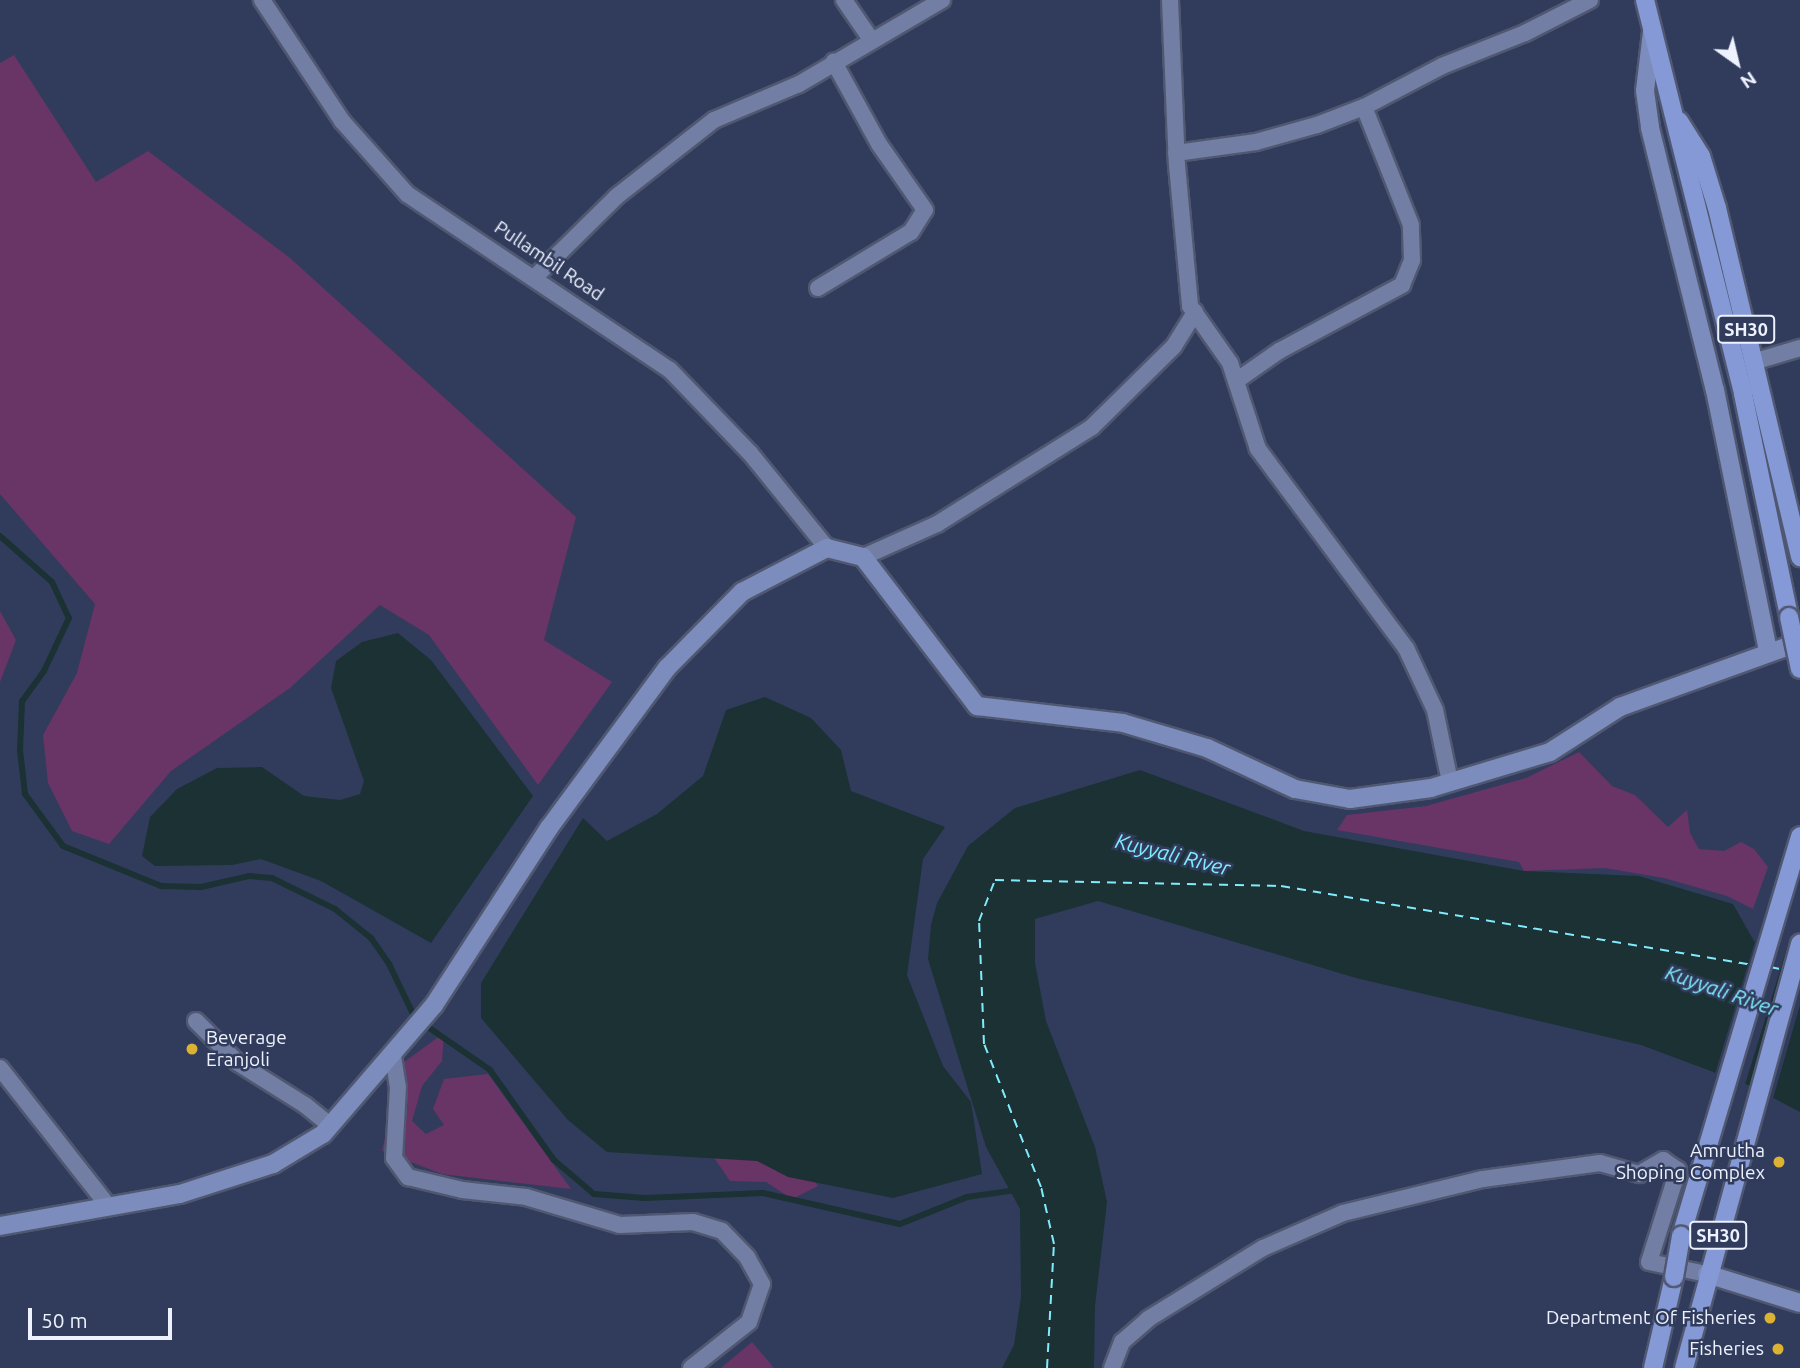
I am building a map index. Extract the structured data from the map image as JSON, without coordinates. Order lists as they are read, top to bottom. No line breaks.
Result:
{"streets":{"main road":["SH30"],"street":["Pullambil Road"]},"water":["Kuyyali River"],"places":["Beverage Eranjoli","Amrutha Shoping Complex","Department Of Fisheries","Fisheries"],"scale_bar":"50 m","north":"bottom right"}
